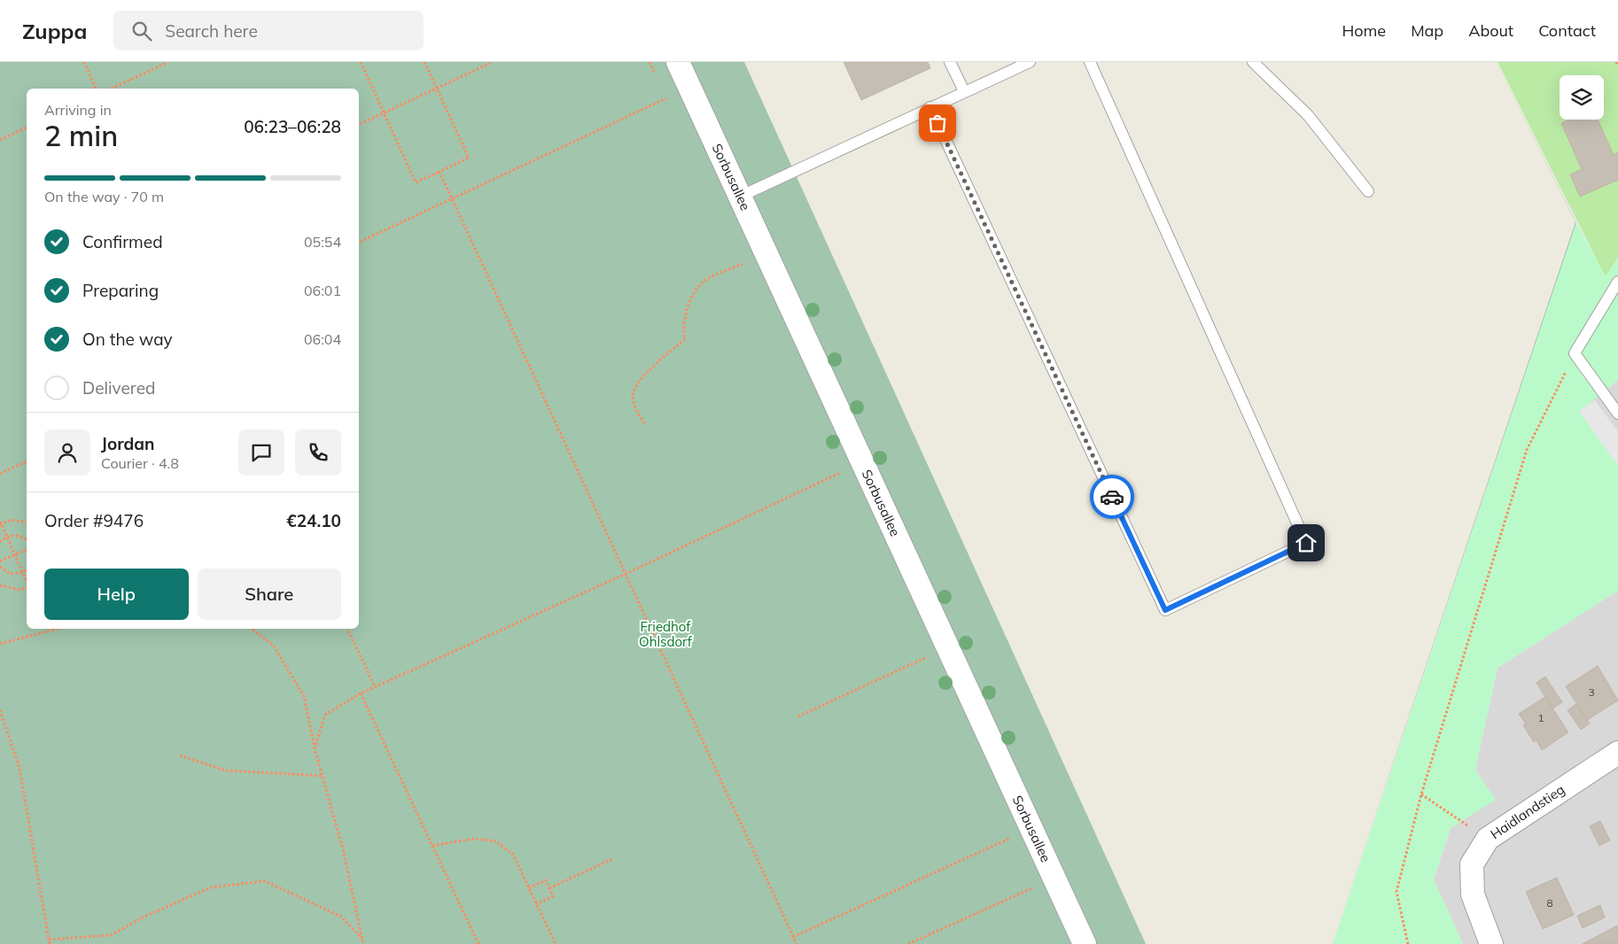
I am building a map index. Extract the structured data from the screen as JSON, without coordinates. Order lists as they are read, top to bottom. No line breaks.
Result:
{"streets":{"street":["Sorbusallee","Haidlandstieg"]},"parks":["Friedhof Ohlsdorf"],"house_numbers":["3","1","8"],"page":{"header":"Zuppa","search":"Search here","nav":["Home","Map","About","Contact"],"heading":["2 min","Arriving in","06:23–06:28"],"panel":["Jordan","Courier · 4.8","Order #9476","€24.10"],"bar":"On the way · 70 m","list":[["Confirmed","05:54"],["Preparing","06:01"],["On the way","06:04"],"Delivered"],"buttons":["Help","Share"]}}
